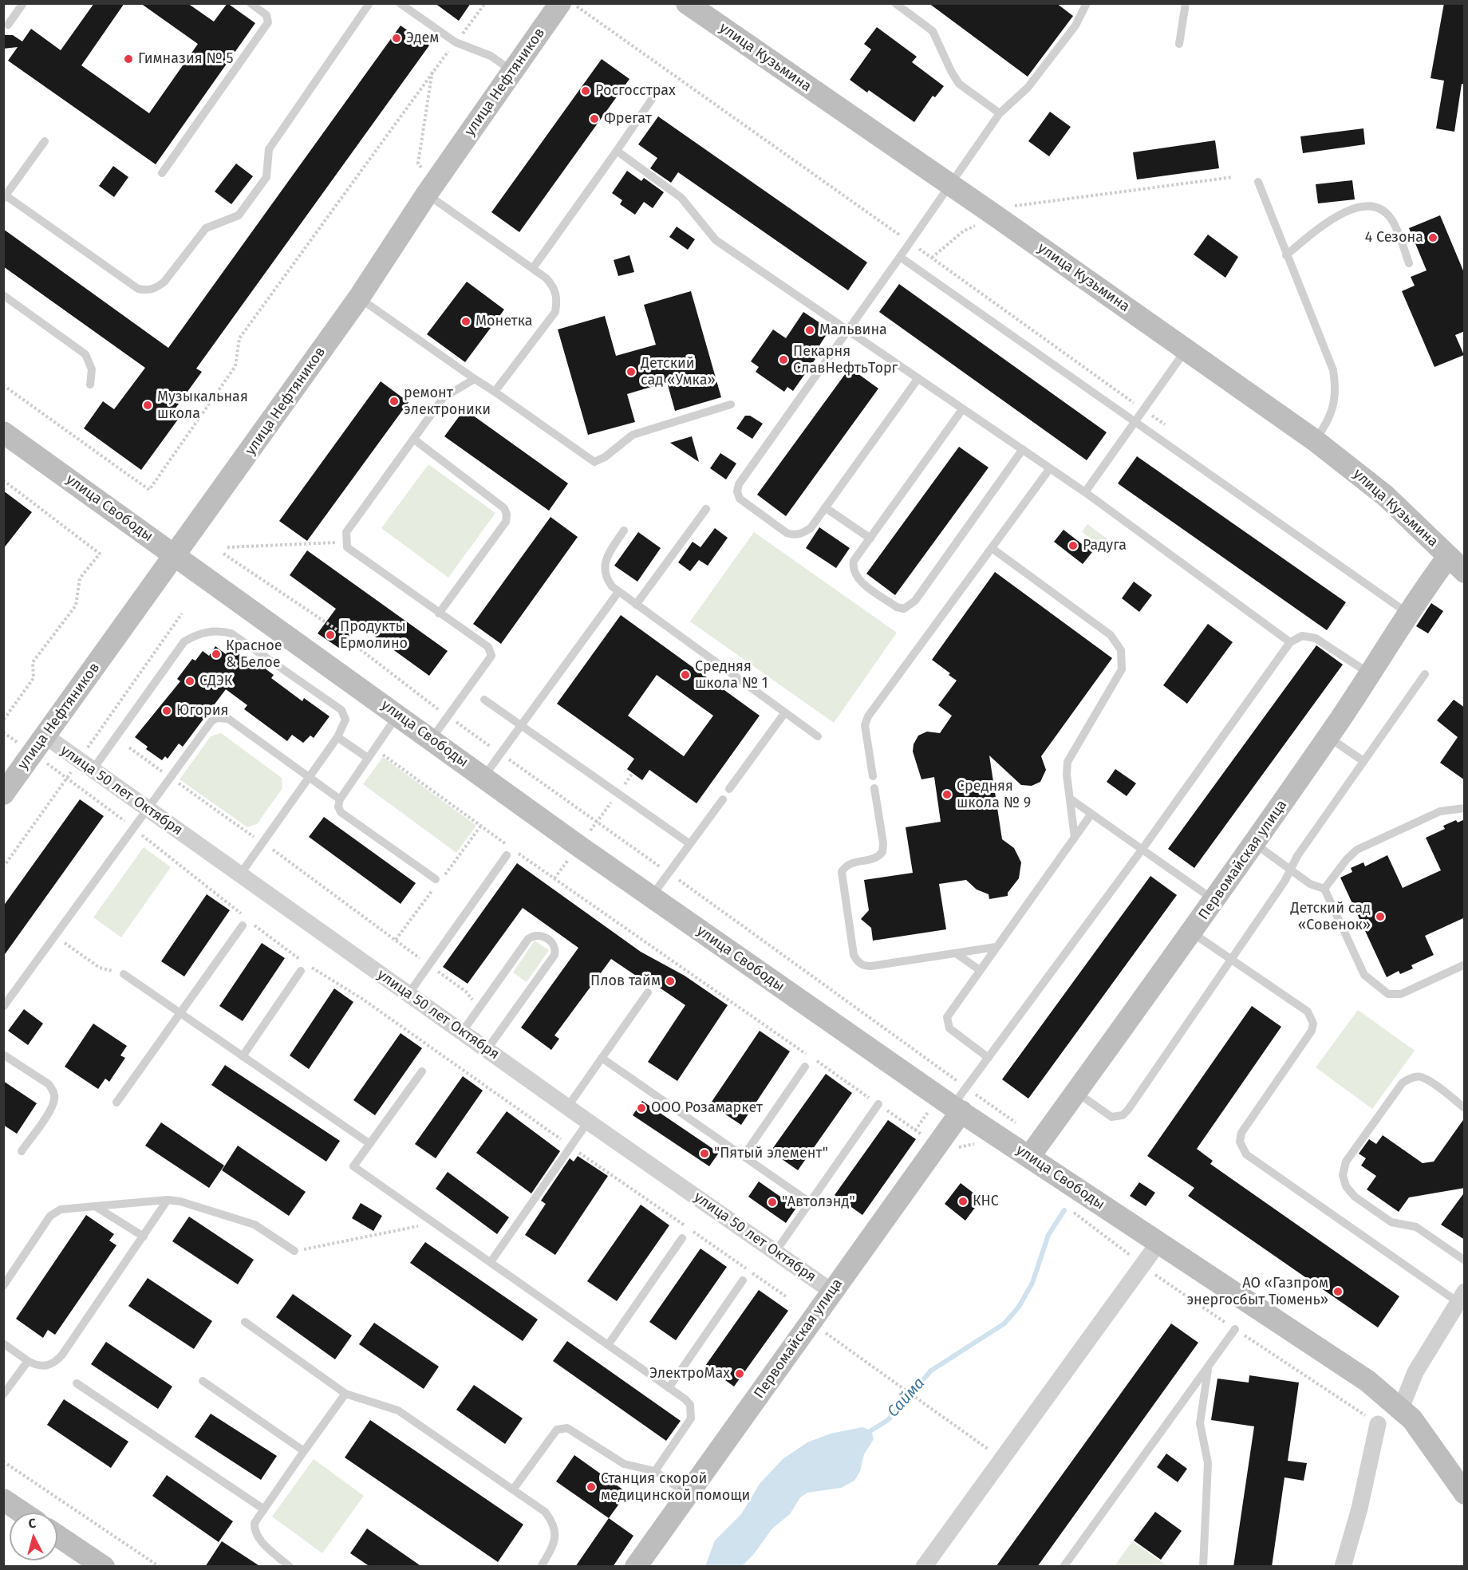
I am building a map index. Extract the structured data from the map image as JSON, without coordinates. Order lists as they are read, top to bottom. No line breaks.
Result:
{"streets":{"main road":["улица Кузьмина","улица Нефтяников","улица Свободы","Первомайская улица"],"street":["улица 50 лет Октября"]},"crossings":[["улица Кузьмина","Первомайская улица"],["улица Нефтяников","улица Свободы"],["улица Нефтяников","улица 50 лет Октября"],["улица Свободы","Первомайская улица"],["улица 50 лет Октября","Первомайская улица"]],"water":["Сайма"],"places":["Эдем","Гимназия № 5","Росгосстрах","Фрегат","4 Сезона","Монетка","Мальвина","Пекарня СлавНефтьТорг","Детский сад «Умка»","ремонт электроники","Музыкальная школа","Радуга","Продукты Ермолино","Красное & Белое","Средняя школа № 1","СДЭК","Югория","Средняя школа № 9","Детский сад «Совенок»","Плов тайм","ООО Розамаркет","\"Пятый элемент\"","КНС","\"Автолэнд\"","АО «Газпром энергосбыт Тюмень»","ЭлектроMax","Станция скорой медицинской помощи"],"north":"top"}
